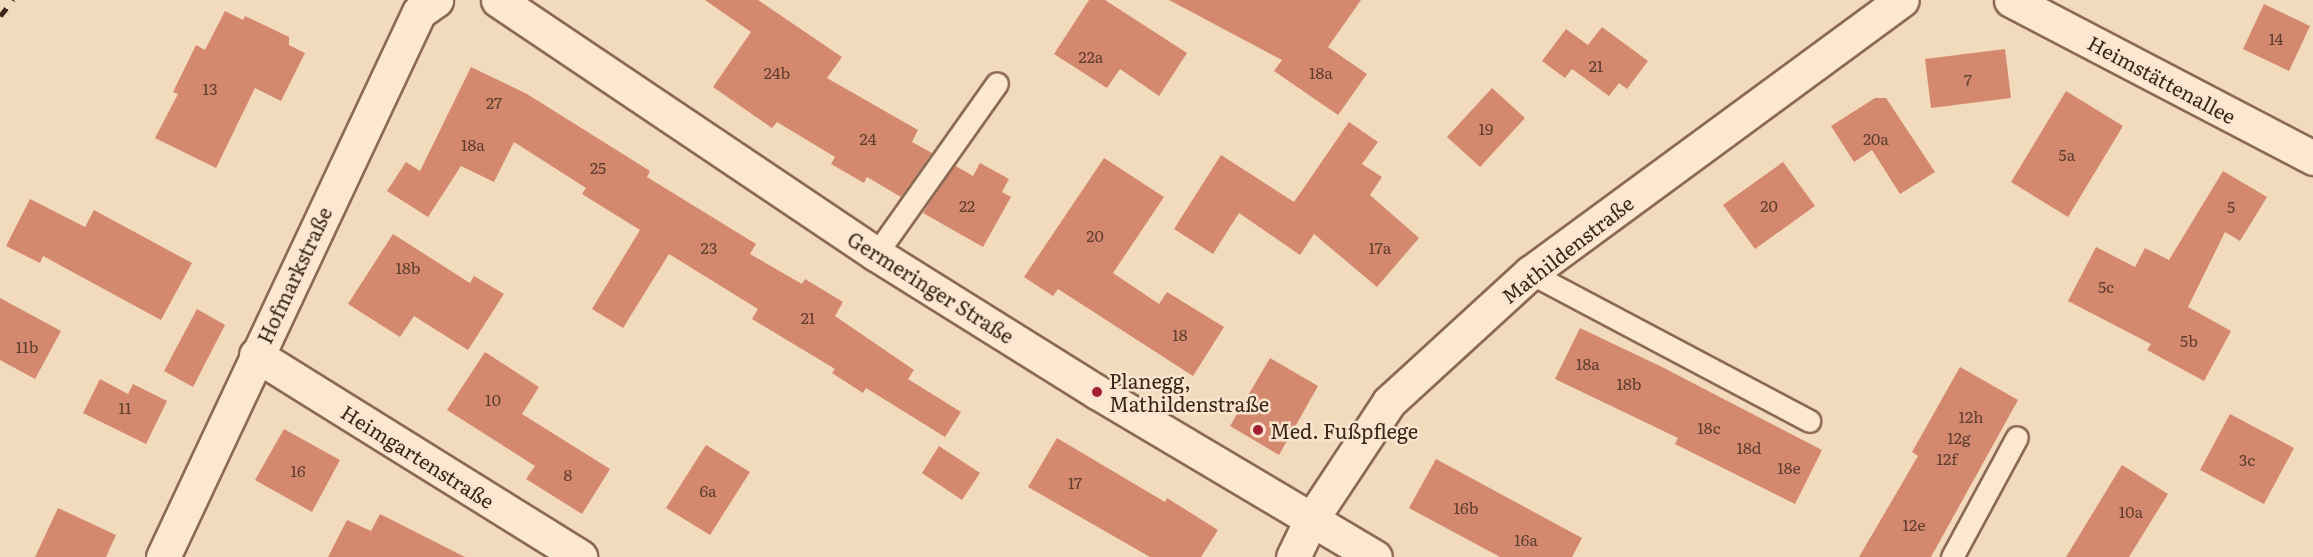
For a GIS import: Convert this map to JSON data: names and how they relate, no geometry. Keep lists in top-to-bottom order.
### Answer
{
  "streets": {
    "street": [
      "Heimstättenallee",
      "Mathildenstraße",
      "Hofmarkstraße",
      "Germeringer Straße",
      "Heimgartenstraße"
    ]
  },
  "crossings": [
    ["Mathildenstraße", "Germeringer Straße"],
    ["Hofmarkstraße", "Heimgartenstraße"]
  ],
  "places": ["Planegg, Mathildenstraße", "Med. Fußpflege"],
  "house_numbers": [
    "14",
    "22a",
    "21",
    "24b",
    "18a",
    "7",
    "13",
    "27",
    "19",
    "24",
    "20a",
    "18a",
    "5a",
    "25",
    "22",
    "20",
    "5",
    "20",
    "23",
    "17a",
    "18b",
    "5c",
    "21",
    "18",
    "5b",
    "11b",
    "18a",
    "18b",
    "10",
    "11",
    "12h",
    "18c",
    "12g",
    "18d",
    "12f",
    "3c",
    "18e",
    "16",
    "8",
    "17",
    "6a",
    "16b",
    "10a",
    "12e",
    "16a"
  ]
}
